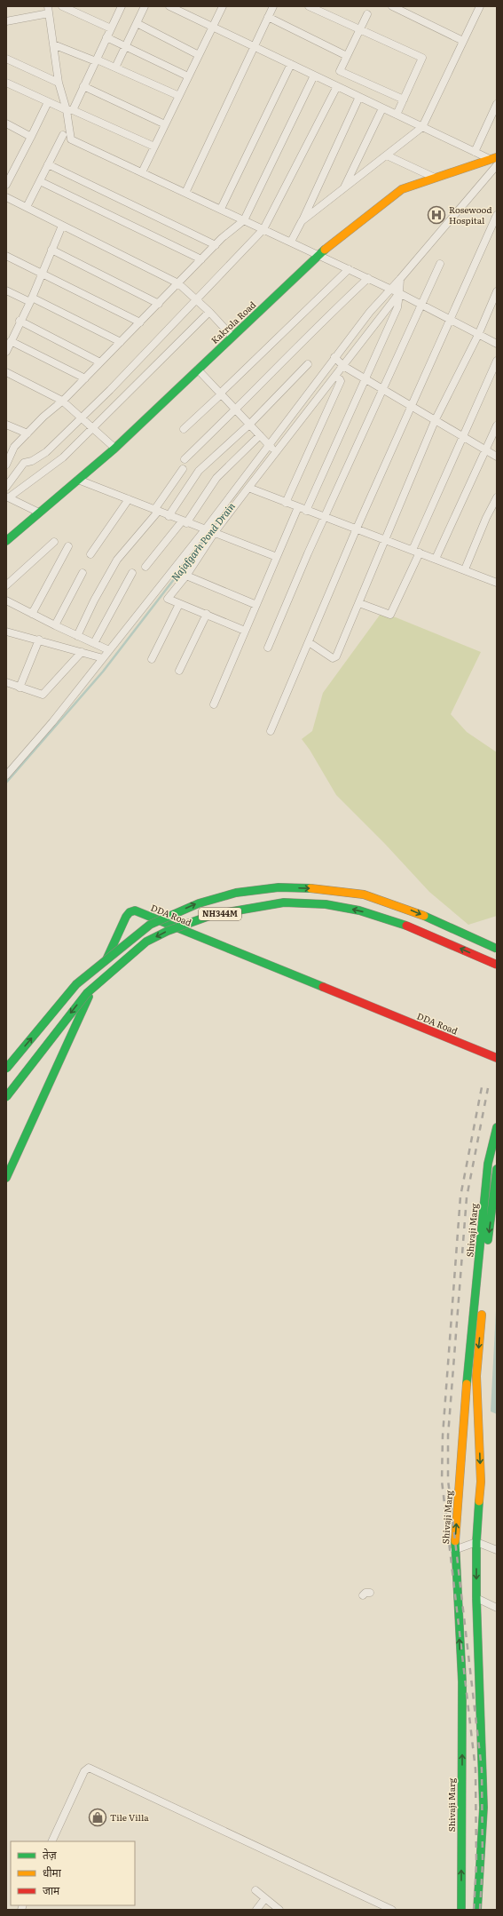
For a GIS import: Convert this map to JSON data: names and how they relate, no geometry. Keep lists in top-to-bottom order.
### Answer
{
  "streets": {
    "main road": [
      "Kakrola Road",
      "NH344M",
      "DDA Road",
      "Shivaji Marg"
    ]
  },
  "water": ["Najafgarh Pond Drain"],
  "places": {
    "hospital": ["Rosewood Hospital"],
    "shop": ["Tile Villa"]
  },
  "legend": ["तेज़", "धीमा", "जाम"]
}
